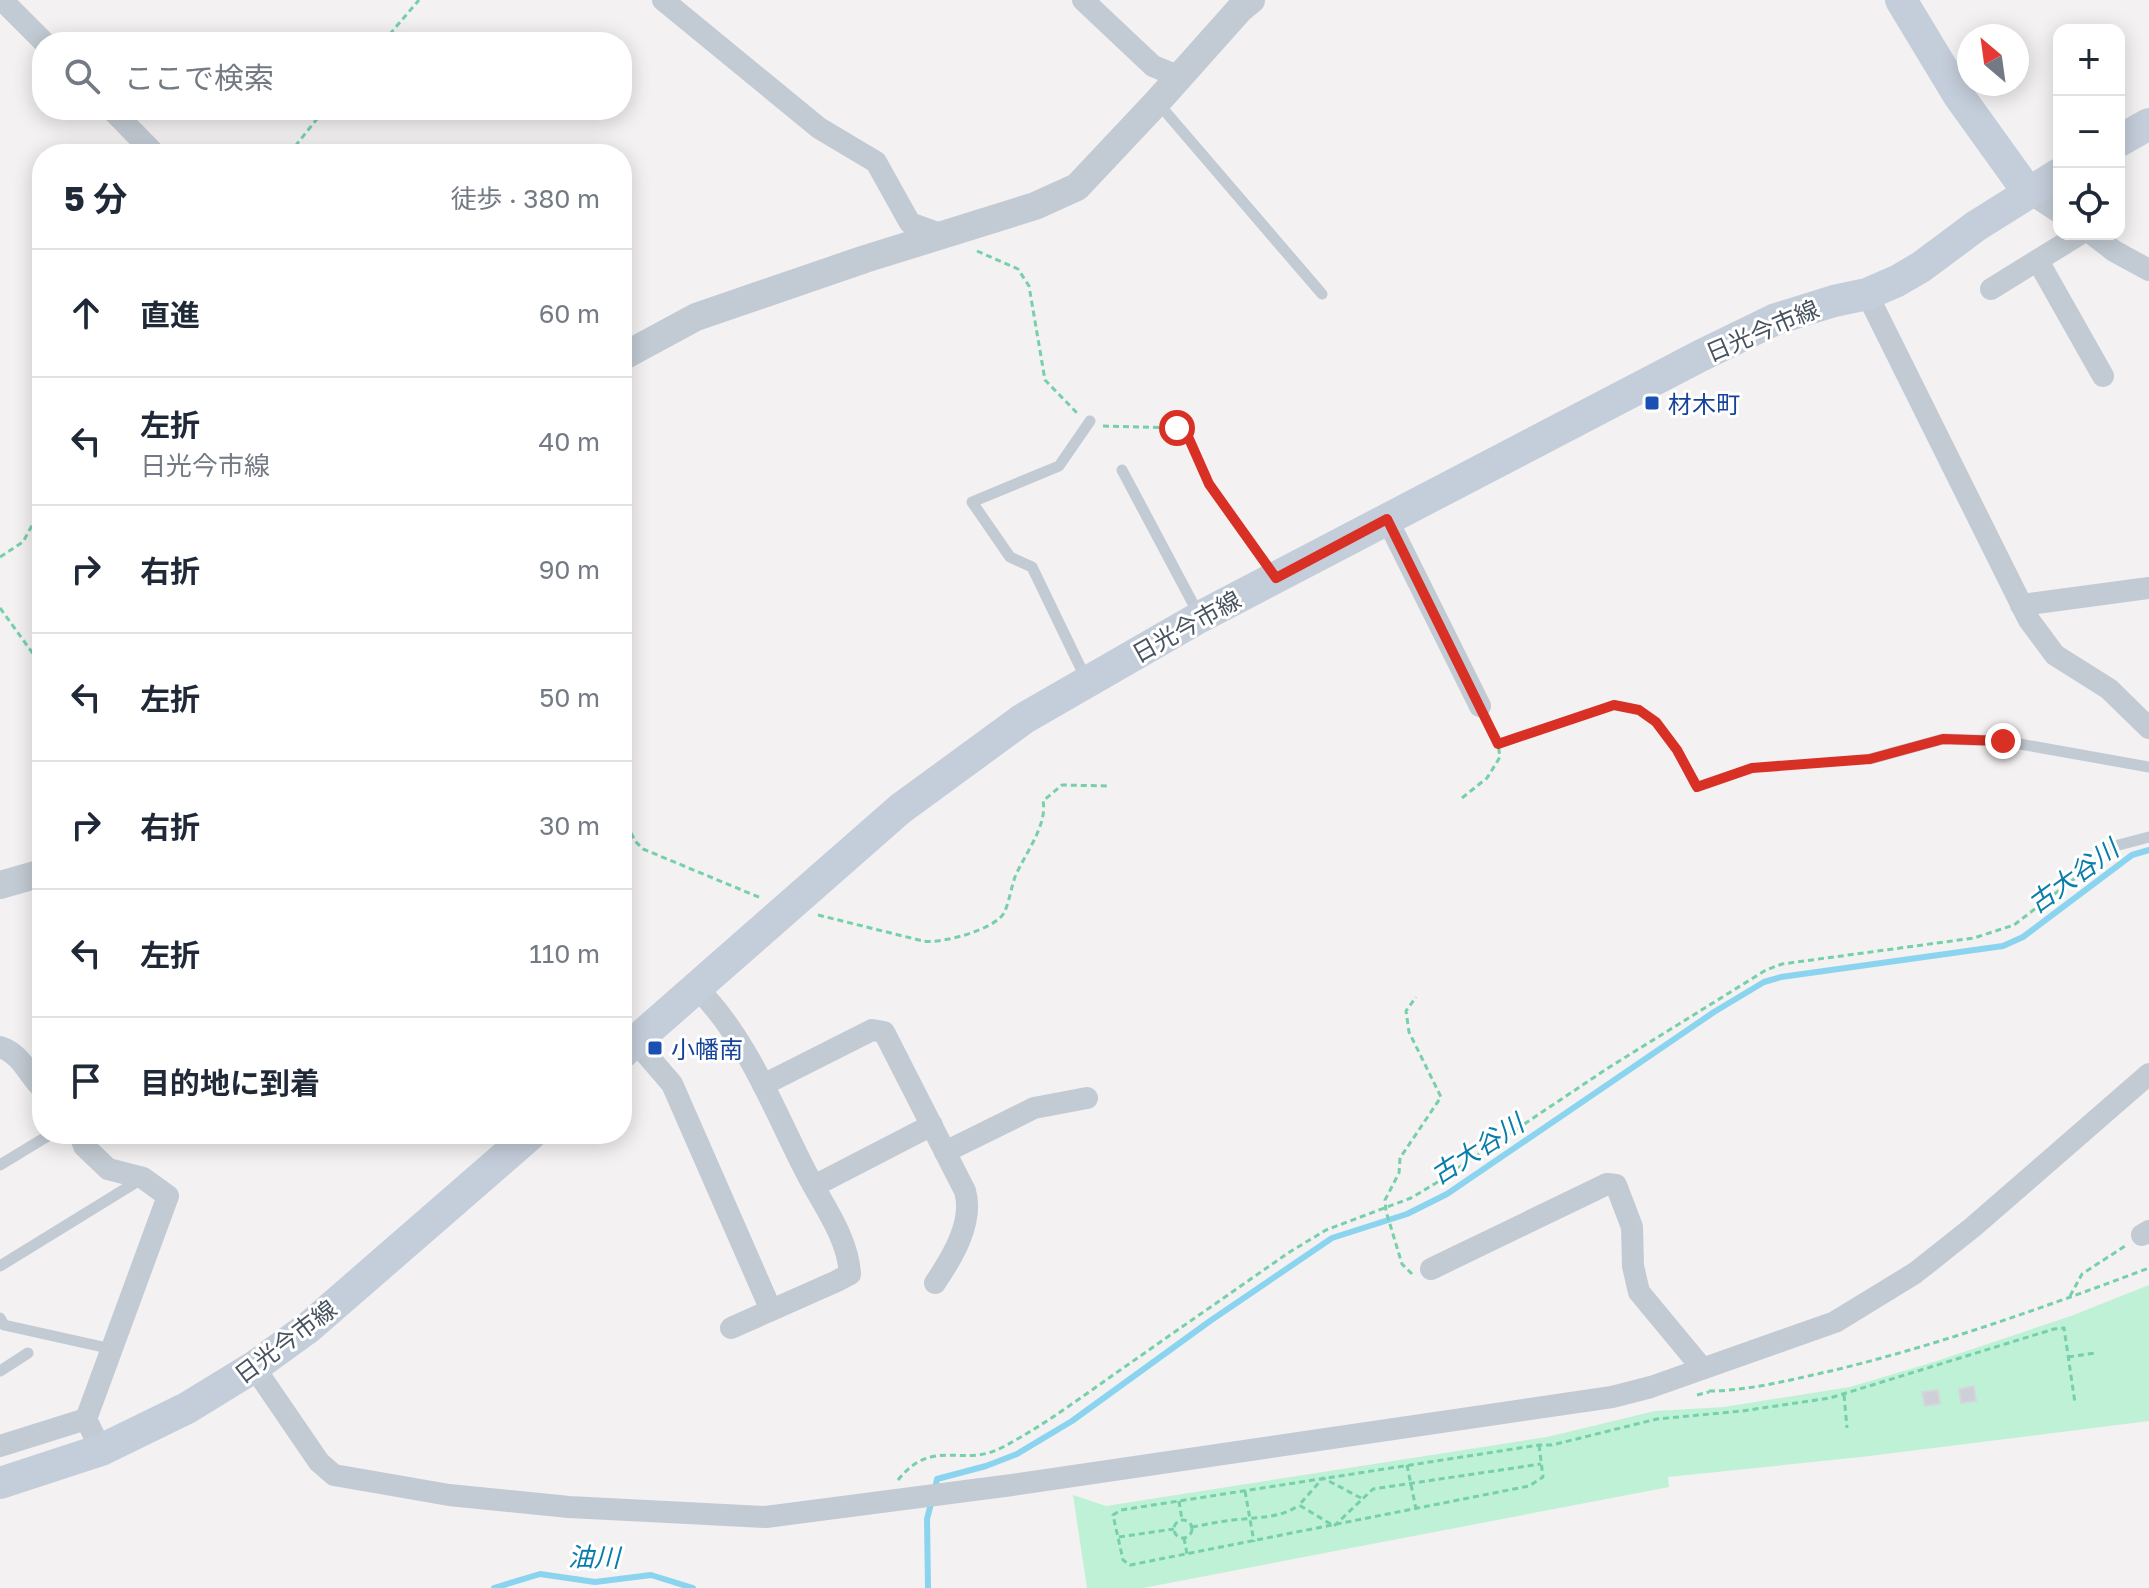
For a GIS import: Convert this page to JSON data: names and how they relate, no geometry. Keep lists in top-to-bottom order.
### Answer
{
  "streets": {
    "main road": ["日光今市線"]
  },
  "water": ["古大谷川", "油川"],
  "places": {
    "transit": ["材木町", "小幡南"]
  },
  "north": "top left",
  "page": {
    "map_buttons": ["+", "−"],
    "search": "ここで検索",
    "heading": ["5 分", "徒歩 · 380 m"],
    "list": [
      ["直進", "60 m"],
      ["左折", "日光今市線", "40 m"],
      ["右折", "90 m"],
      ["左折", "50 m"],
      ["右折", "30 m"],
      ["左折", "110 m"],
      "目的地に到着"
    ]
  }
}
